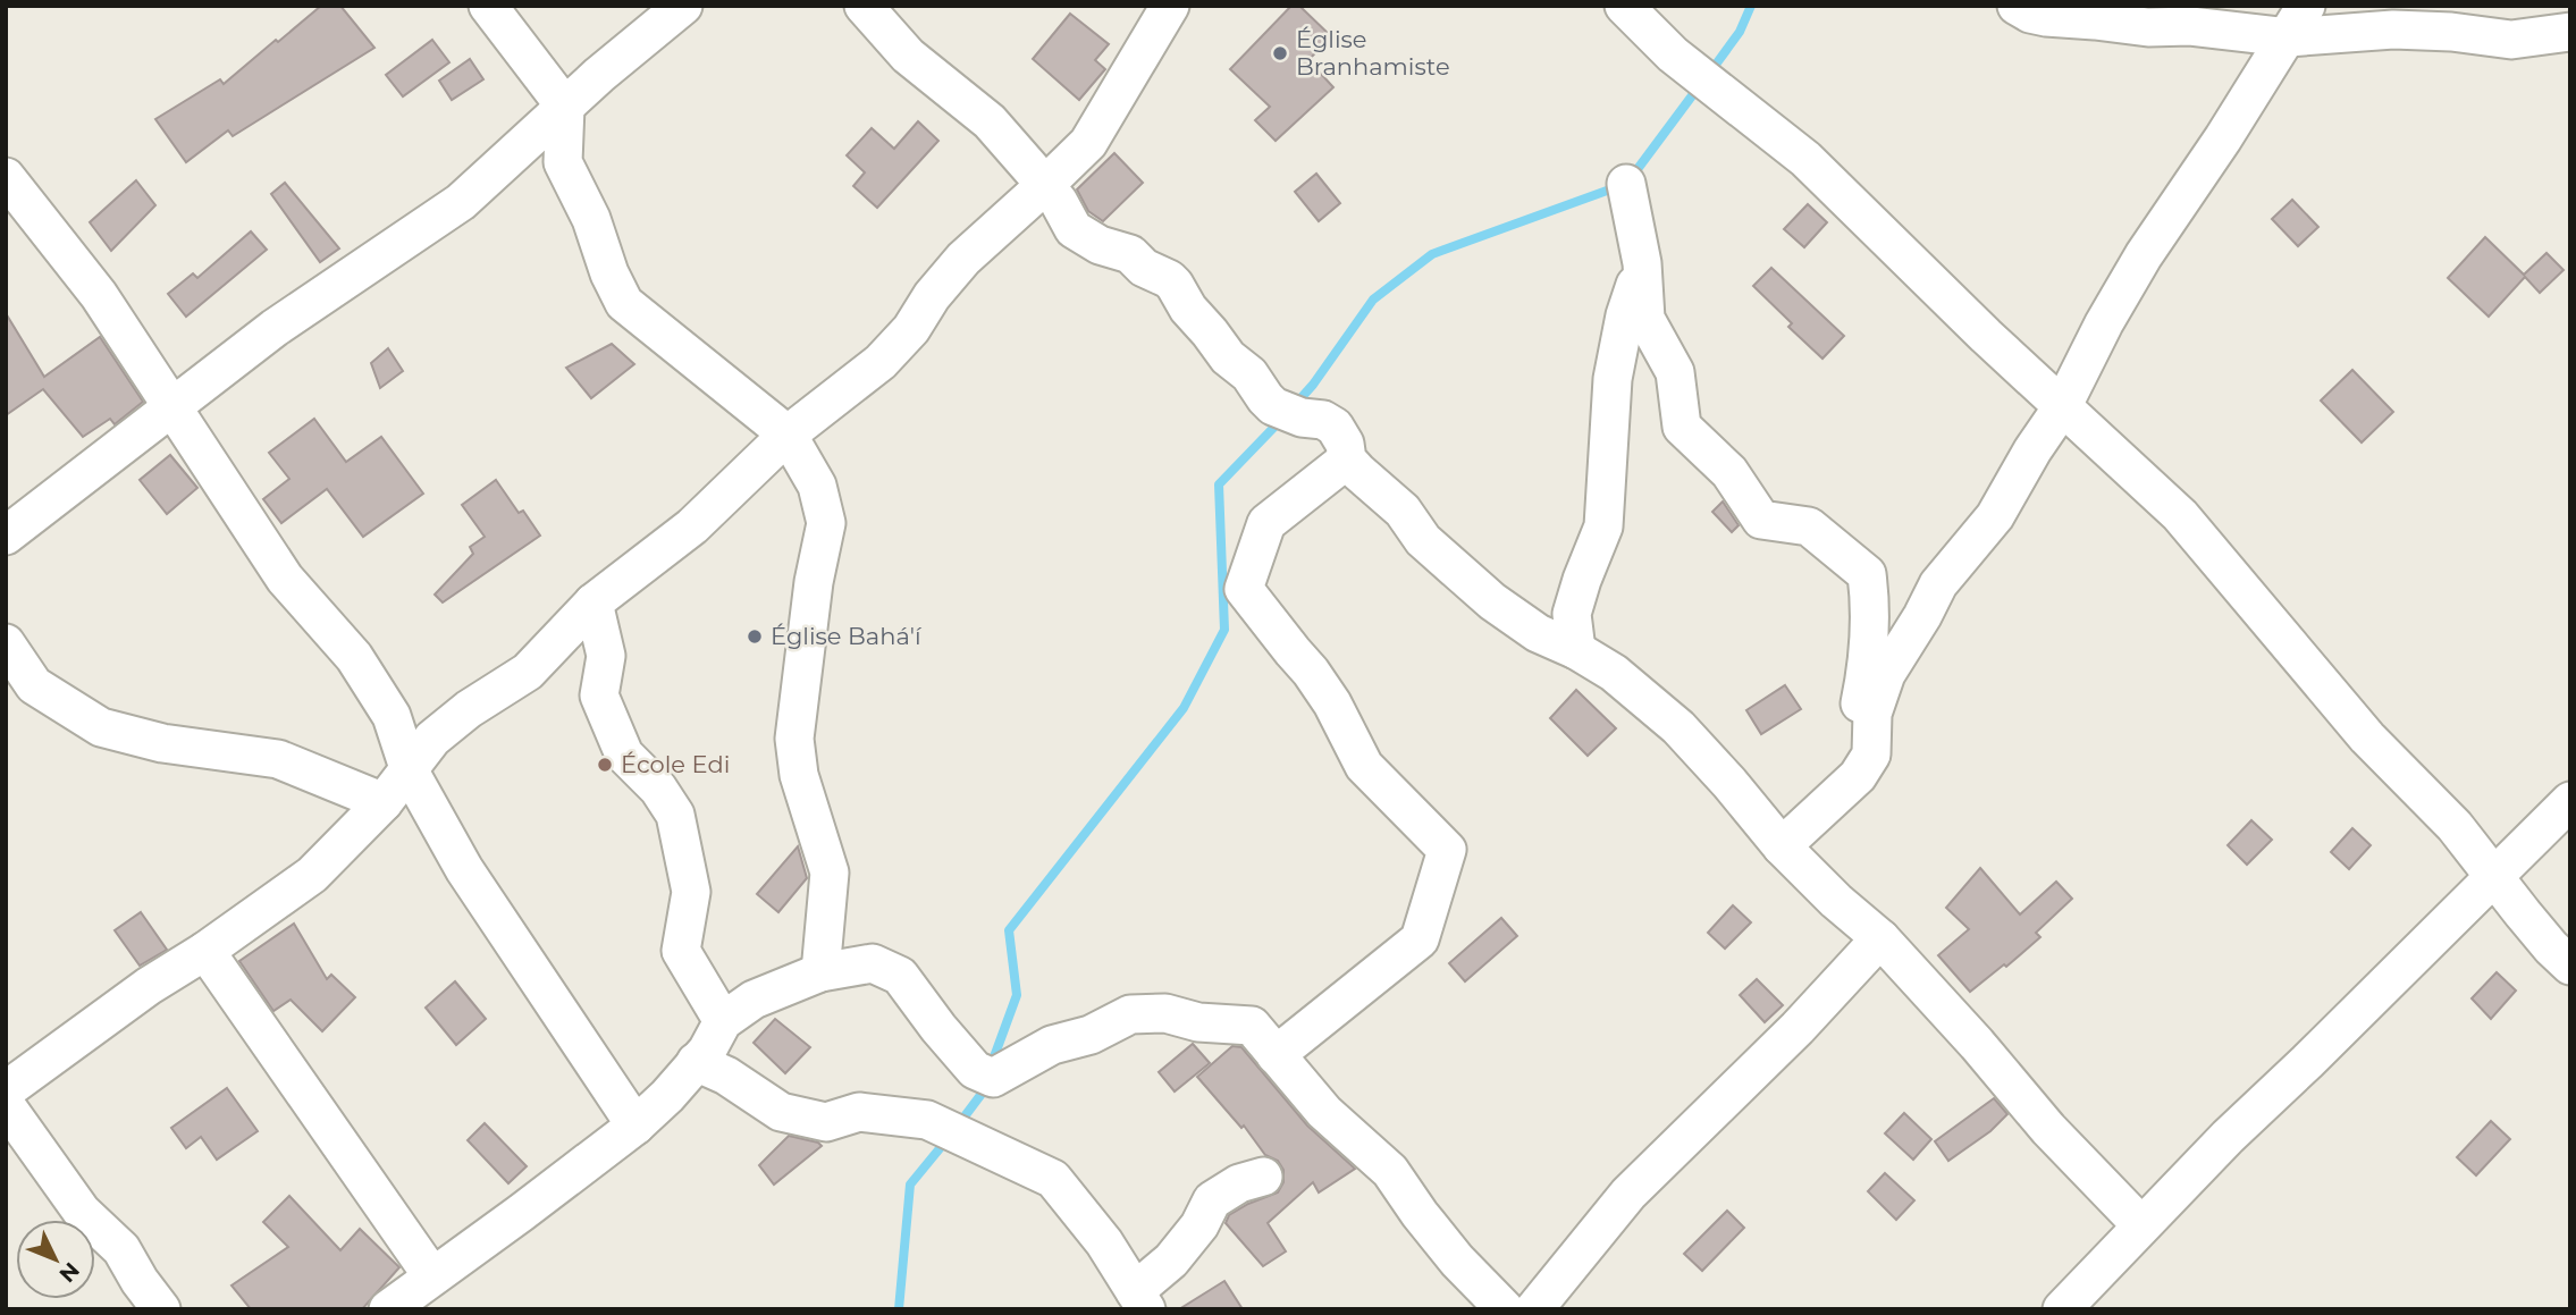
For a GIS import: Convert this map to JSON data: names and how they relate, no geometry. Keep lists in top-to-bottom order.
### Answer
{
  "places": ["Église Branhamiste", "Église Bahá'í", "École Edi"],
  "north": "bottom right"
}
